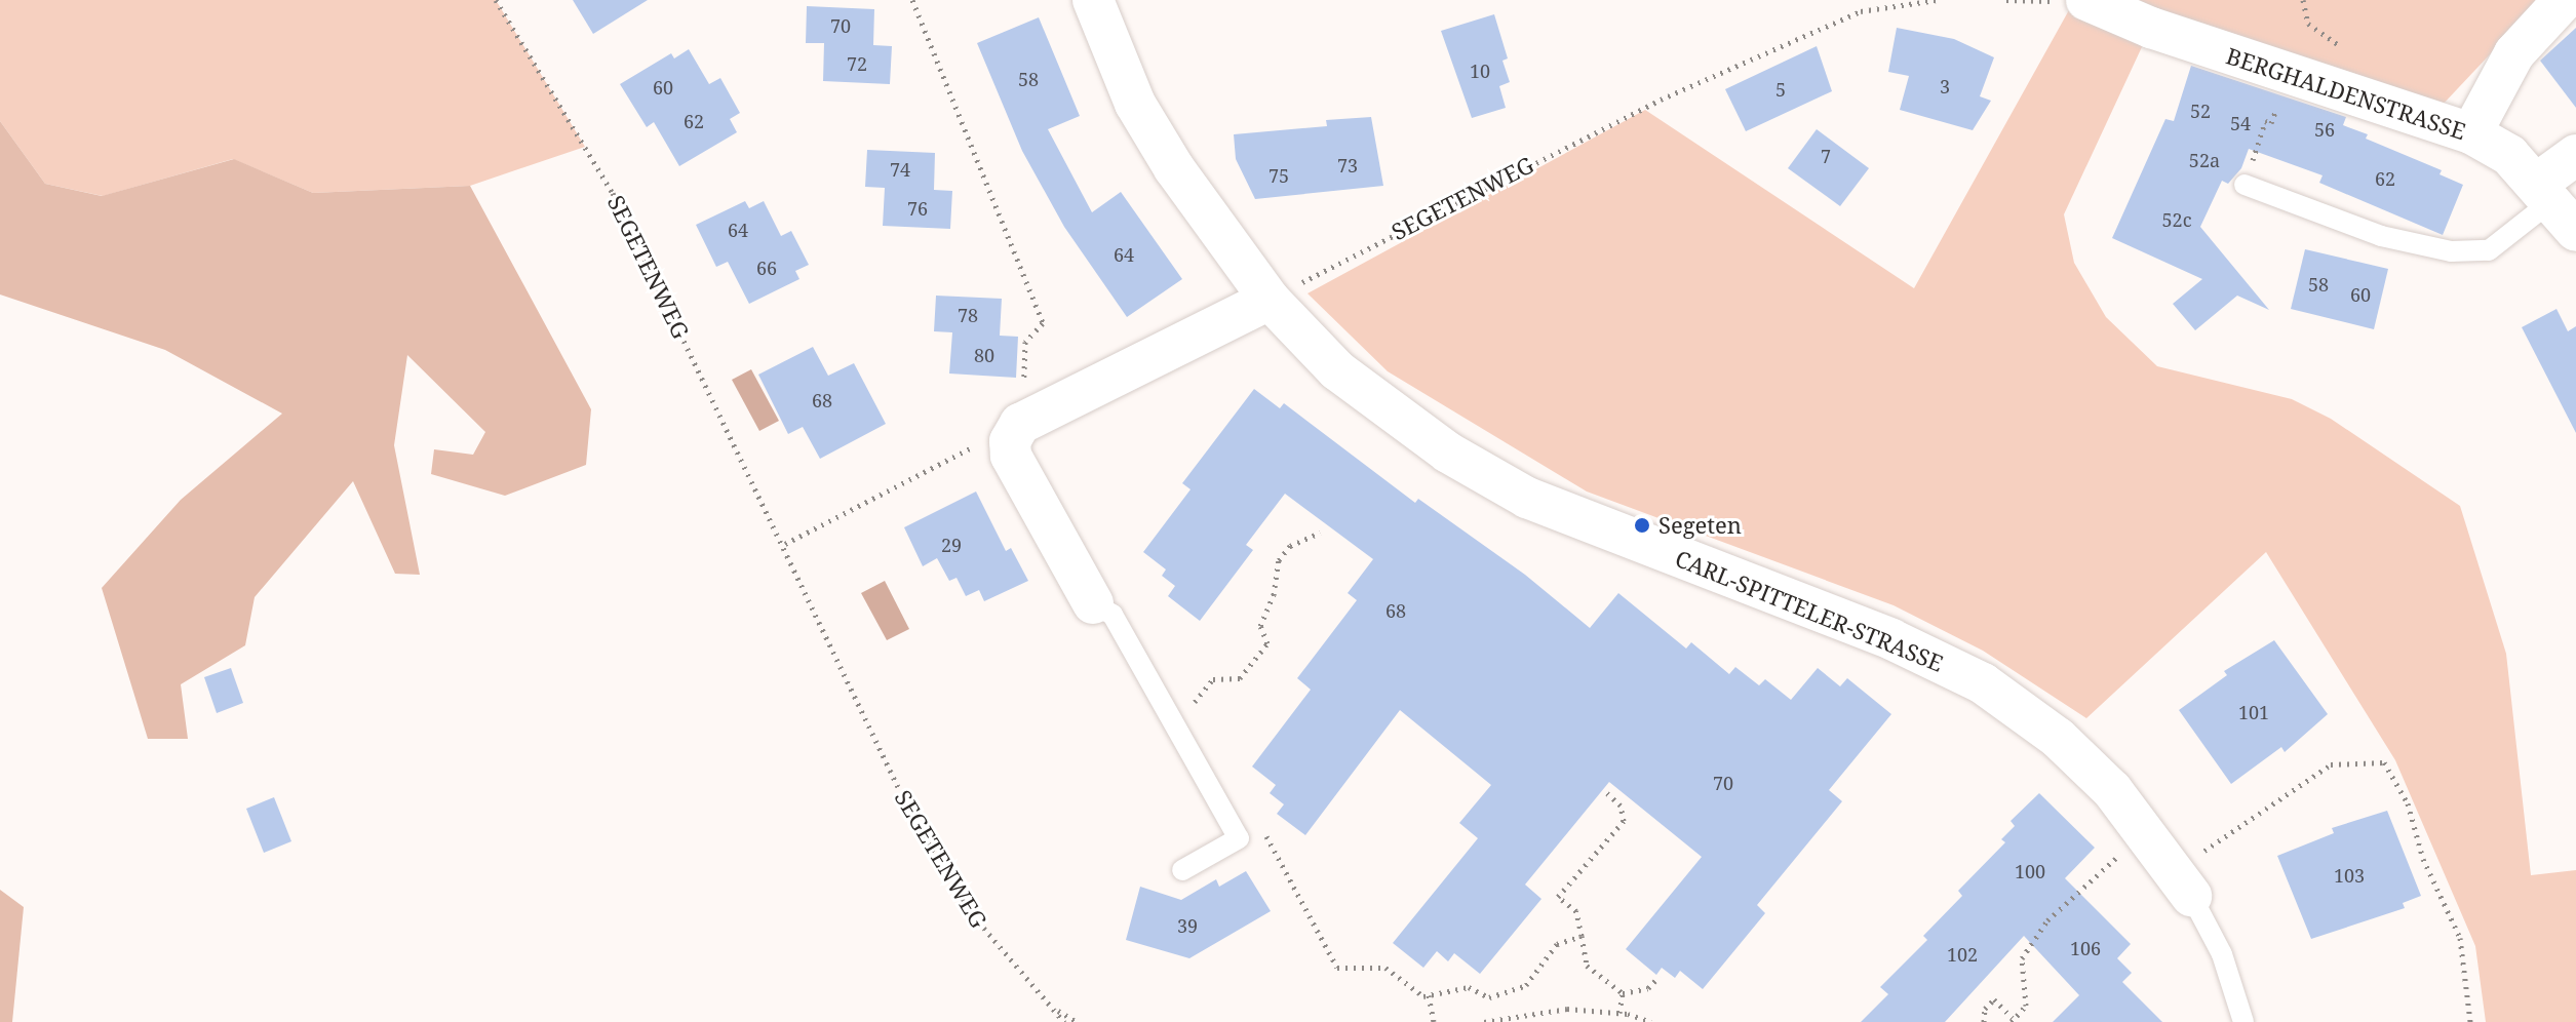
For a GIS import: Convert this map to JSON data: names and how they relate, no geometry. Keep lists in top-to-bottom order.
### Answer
{
  "streets": {
    "street": ["BERGHALDENSTRASSE", "CARL-SPITTELER-STRASSE"],
    "path": ["SEGETENWEG"]
  },
  "crossings": [
    ["SEGETENWEG", "CARL-SPITTELER-STRASSE"]
  ],
  "places": ["Segeten"],
  "house_numbers": [
    "70",
    "72",
    "10",
    "58",
    "3",
    "60",
    "5",
    "52",
    "62",
    "54",
    "56",
    "7",
    "52a",
    "73",
    "74",
    "75",
    "62",
    "76",
    "52c",
    "64",
    "64",
    "66",
    "58",
    "60",
    "78",
    "80",
    "68",
    "29",
    "68",
    "101",
    "70",
    "100",
    "103",
    "39",
    "106",
    "102"
  ]
}
